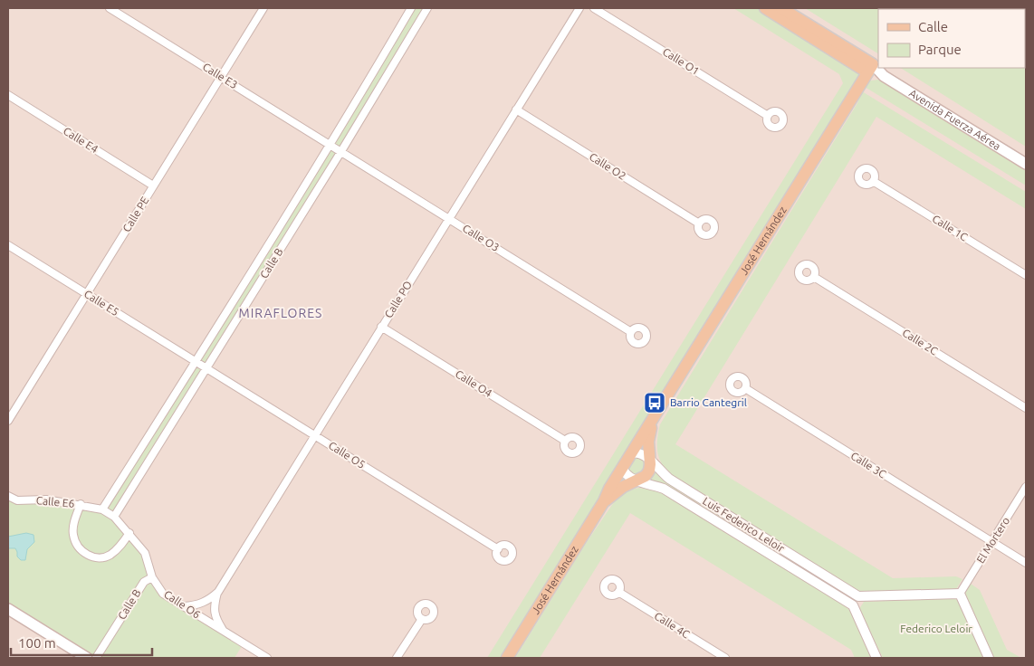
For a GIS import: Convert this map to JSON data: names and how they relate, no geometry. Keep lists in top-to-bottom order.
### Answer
{
  "streets": {
    "main road": ["Avenida Fuerza Aérea", "José Hernández"],
    "street": [
      "Calle O1",
      "Calle E3",
      "Calle E4",
      "Calle O2",
      "Calle PE",
      "Calle 1C",
      "Calle O3",
      "Calle B",
      "Calle PO",
      "Calle E5",
      "Calle 2C",
      "Calle O4",
      "Calle O5",
      "Calle 3C",
      "Calle E6",
      "Luis Federico Leloir",
      "El Mortero",
      "Calle O6",
      "Calle 4C"
    ]
  },
  "crossings": [
    ["Calle E3", "Calle PE"],
    ["Calle E3", "Calle O3"],
    ["Calle E3", "Calle B"],
    ["Avenida Fuerza Aérea", "José Hernández"],
    ["Calle E4", "Calle PE"],
    ["Calle O2", "Calle PO"],
    ["Calle PE", "Calle E5"],
    ["Calle O3", "Calle B"],
    ["Calle O3", "Calle PO"],
    ["José Hernández", "Luis Federico Leloir"],
    ["Calle B", "Calle E5"],
    ["Calle B", "Calle O5"],
    ["Calle B", "Calle E6"],
    ["Calle B", "Calle O6"],
    ["Calle PO", "Calle O4"],
    ["Calle PO", "Calle O5"],
    ["Calle PO", "Calle O6"],
    ["Calle E5", "Calle O5"],
    ["Calle 3C", "El Mortero"],
    ["Calle E6", "Calle O6"]
  ],
  "districts": ["MIRAFLORES"],
  "parks": ["Federico Leloir"],
  "places": {
    "bus stop": ["Barrio Cantegril"]
  },
  "legend": ["Calle", "Parque"],
  "scale_bar": "100 m"
}
